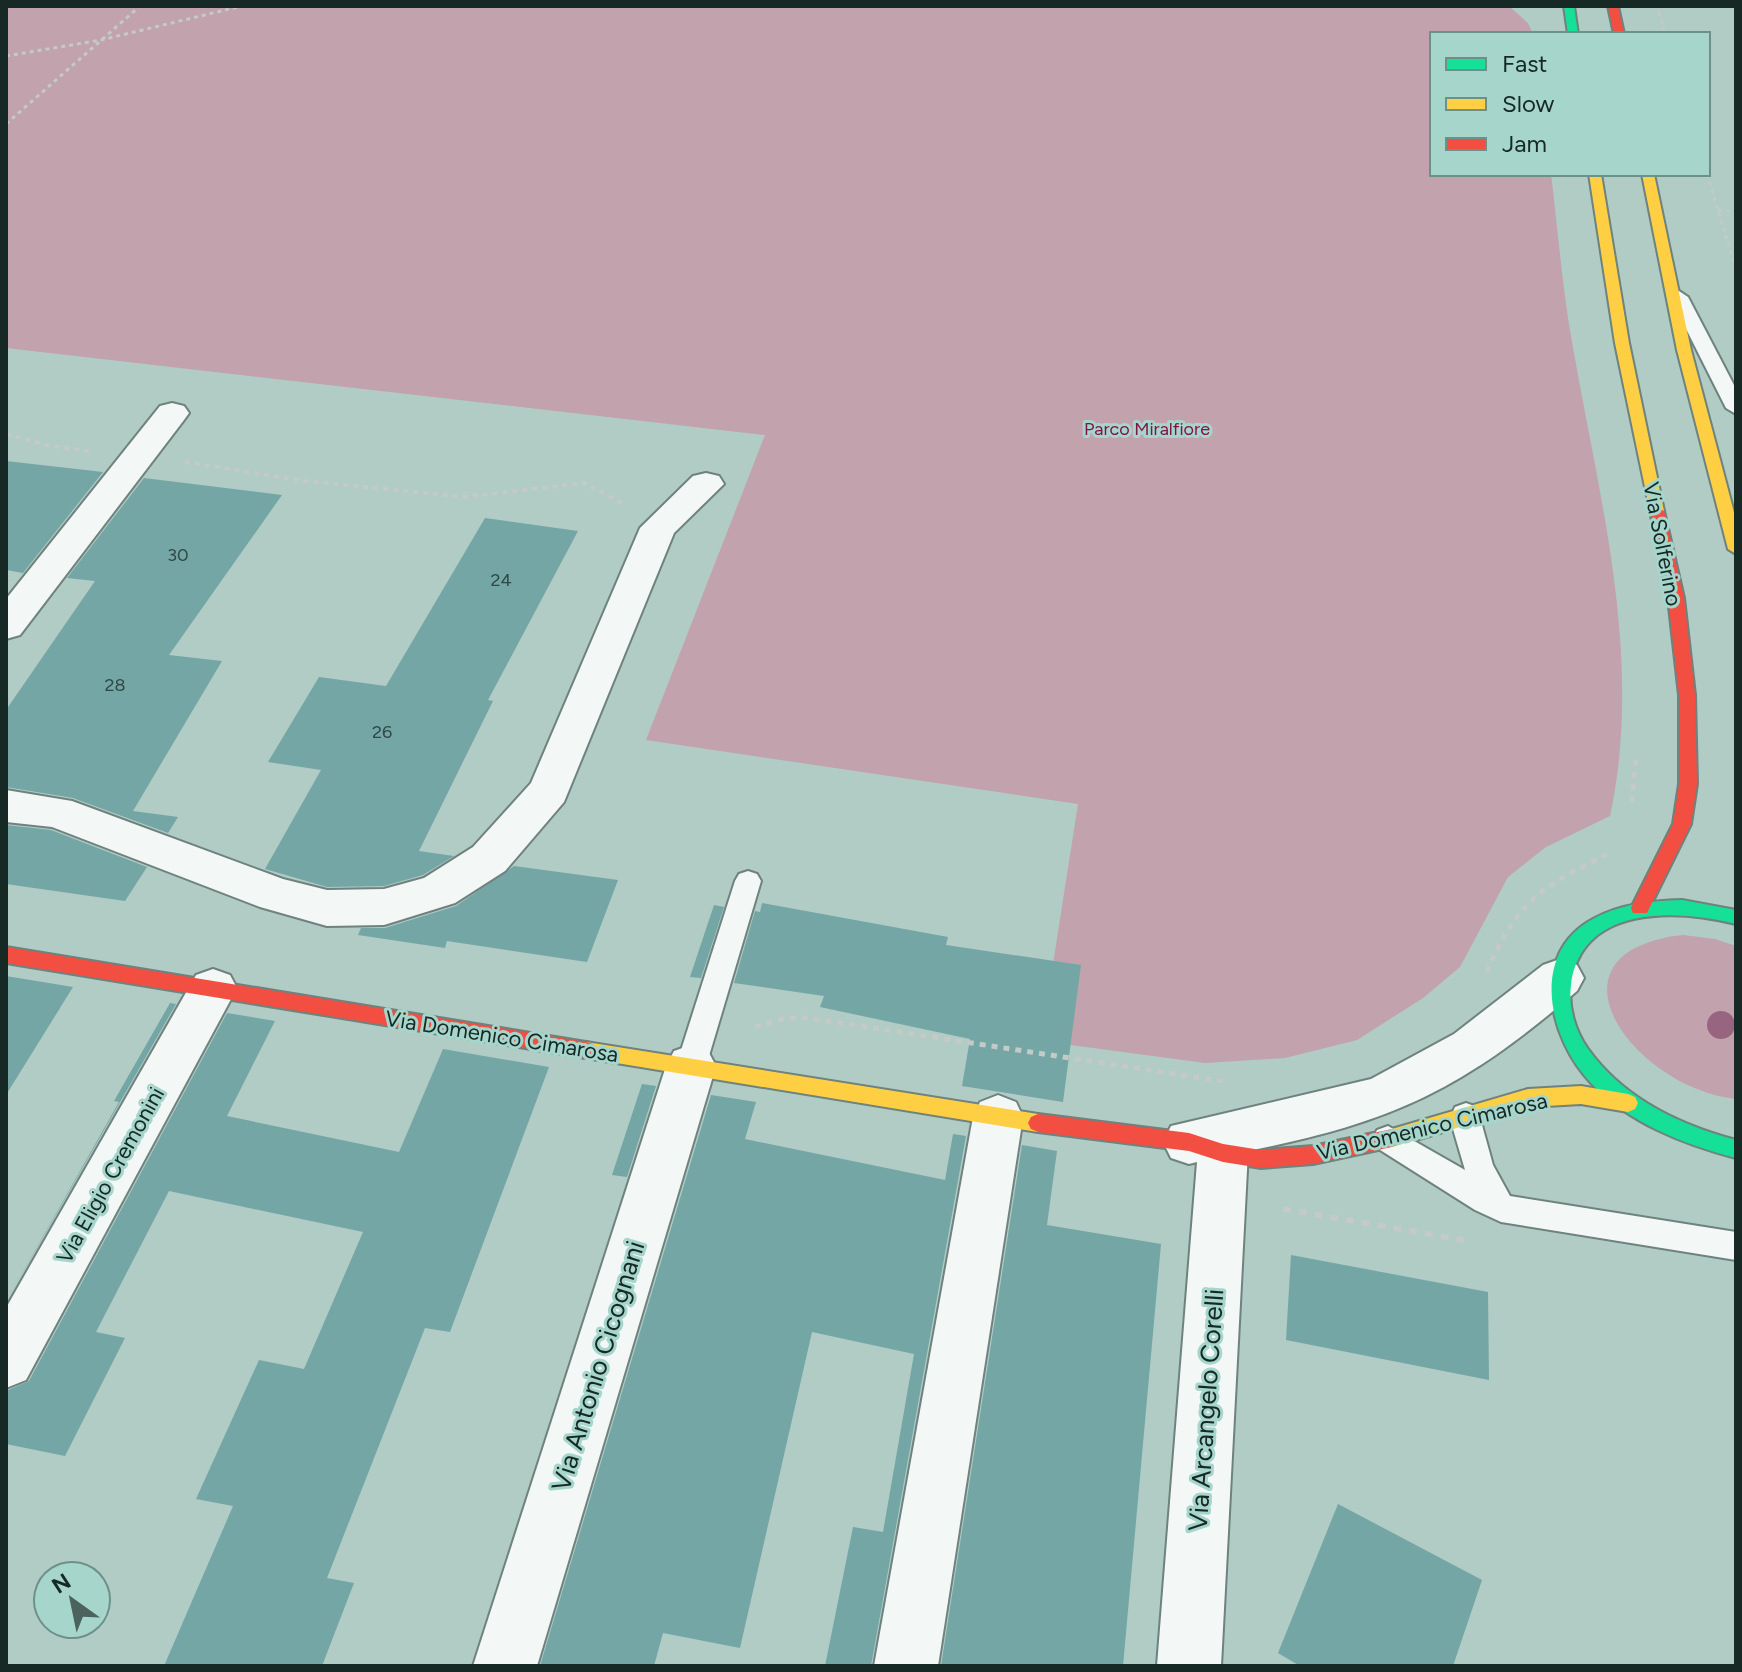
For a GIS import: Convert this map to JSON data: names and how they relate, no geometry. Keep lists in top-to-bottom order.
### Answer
{
  "streets": {
    "main road": ["Via Solferino", "Via Domenico Cimarosa"],
    "street": ["Via Eligio Cremonini", "Via Antonio Cicognani", "Via Arcangelo Corelli"]
  },
  "crossings": [
    ["Via Domenico Cimarosa", "Via Eligio Cremonini"],
    ["Via Domenico Cimarosa", "Via Antonio Cicognani"],
    ["Via Domenico Cimarosa", "Via Arcangelo Corelli"]
  ],
  "parks": ["Parco Miralfiore"],
  "house_numbers": [
    "30",
    "24",
    "28",
    "26"
  ],
  "legend": ["Fast", "Slow", "Jam"],
  "north": "top left"
}
